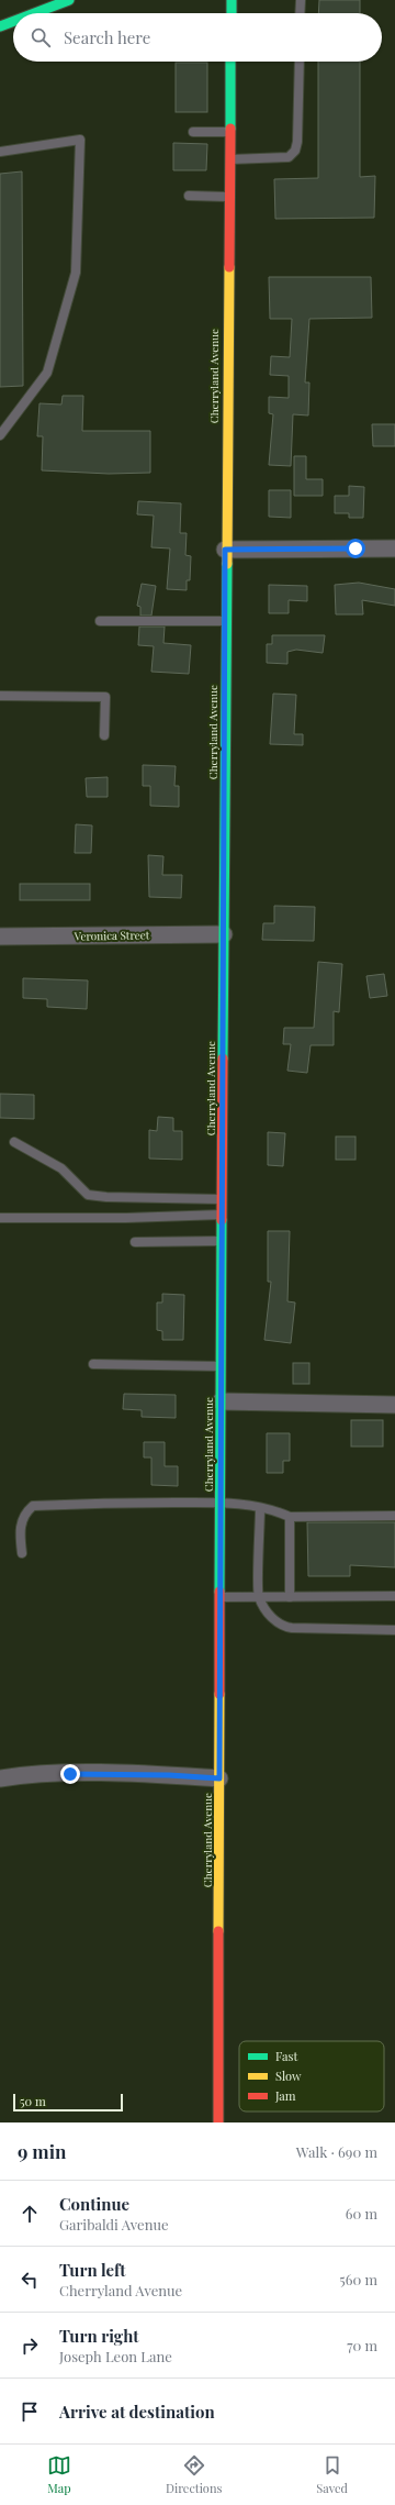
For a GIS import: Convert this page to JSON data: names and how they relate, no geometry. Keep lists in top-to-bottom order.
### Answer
{
  "streets": {
    "street": ["Cherryland Avenue", "Veronica Street"]
  },
  "crossings": [
    ["Cherryland Avenue", "Veronica Street"]
  ],
  "legend": ["Fast", "Slow", "Jam"],
  "scale_bar": "50 m",
  "page": {
    "search": "Search here",
    "scale": "50 m",
    "heading": ["9 min", "Walk · 690 m"],
    "list": [
      ["Continue", "Garibaldi Avenue", "60 m"],
      ["Turn left", "Cherryland Avenue", "560 m"],
      ["Turn right", "Joseph Leon Lane", "70 m"],
      "Arrive at destination"
    ],
    "nav": ["Map", "Directions", "Saved"]
  }
}
